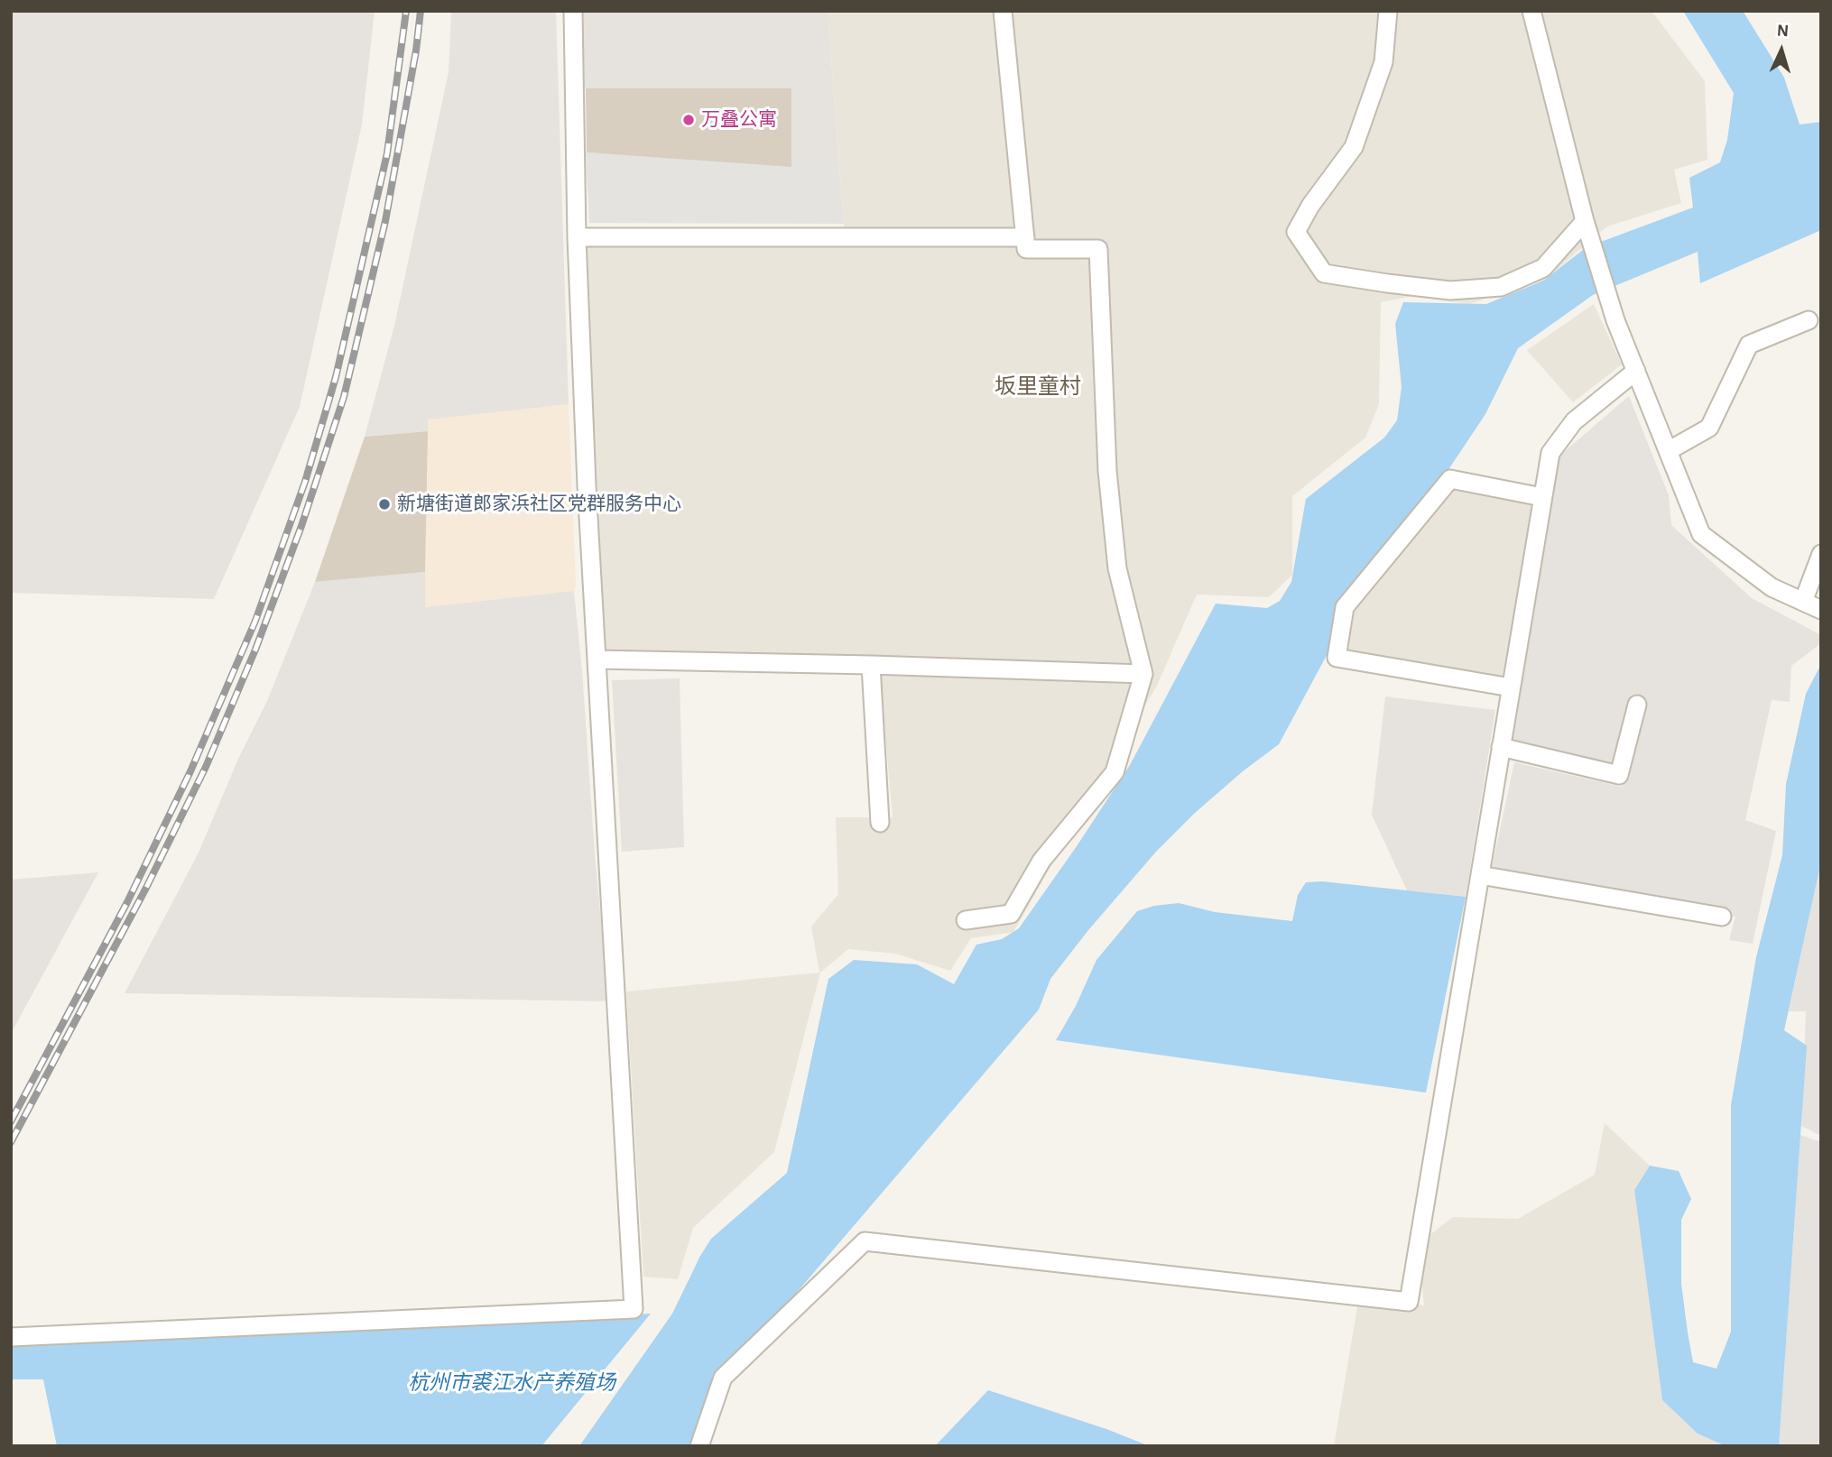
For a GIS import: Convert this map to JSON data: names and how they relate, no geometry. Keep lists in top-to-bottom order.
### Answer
{
  "districts": ["坂里童村"],
  "water": ["杭州市裘江水产养殖场"],
  "places": ["万叠公寓", "新塘街道郎家浜社区党群服务中心"],
  "north": "top"
}
